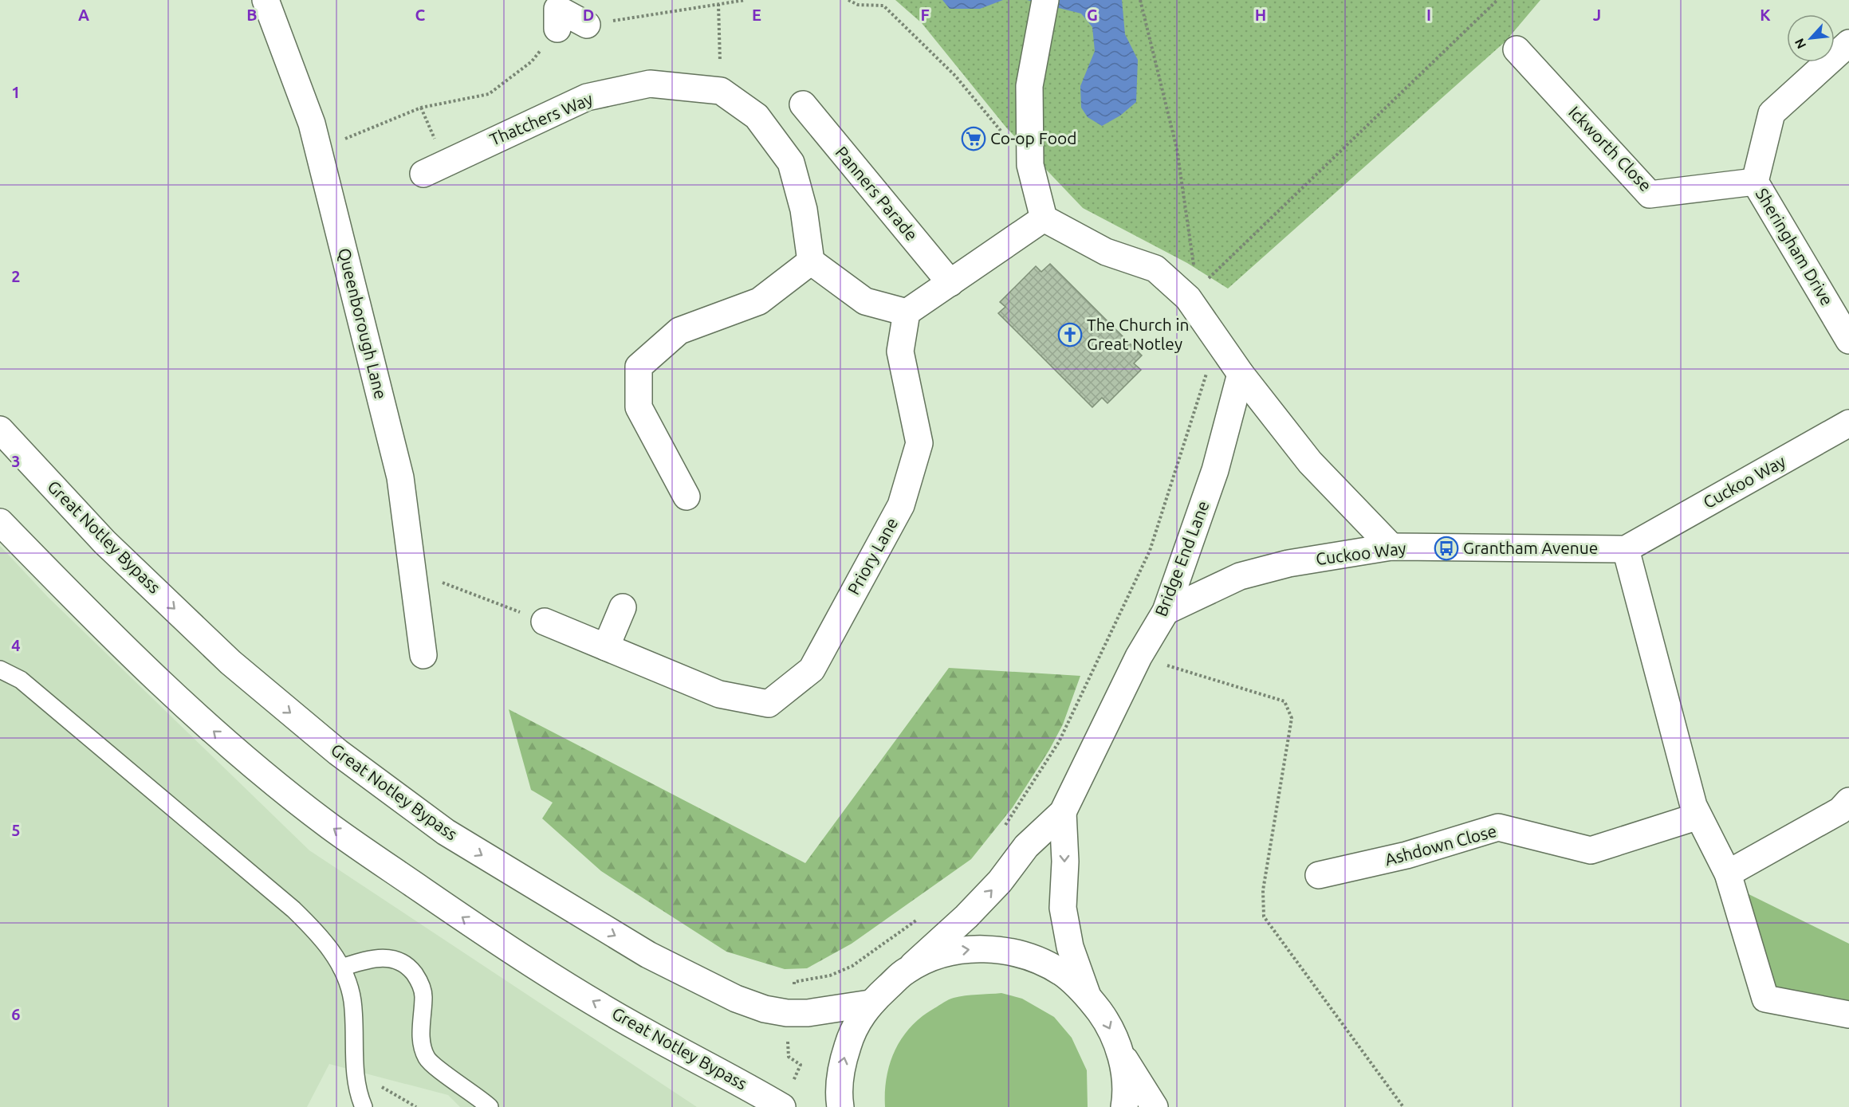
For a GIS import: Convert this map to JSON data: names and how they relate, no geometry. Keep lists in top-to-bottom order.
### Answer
{
  "streets": {
    "main road": [
      "Thatchers Way",
      "Ickworth Close",
      "Panners Parade",
      "Sheringham Drive",
      "Queenborough Lane",
      "Cuckoo Way",
      "Great Notley Bypass",
      "Priory Lane",
      "Bridge End Lane",
      "Ashdown Close"
    ]
  },
  "crossings": [
    ["Ickworth Close", "Sheringham Drive"],
    ["Cuckoo Way", "Bridge End Lane"]
  ],
  "places": {
    "supermarket": ["Co-op Food"],
    "church": ["The Church in Great Notley"],
    "bus stop": ["Grantham Avenue"]
  },
  "north": "bottom left",
  "grid": {
    "columns": [
      "A",
      "B",
      "C",
      "D",
      "E",
      "F",
      "G",
      "H",
      "I",
      "J",
      "K"
    ],
    "rows": [
      "1",
      "2",
      "3",
      "4",
      "5",
      "6"
    ]
  }
}
